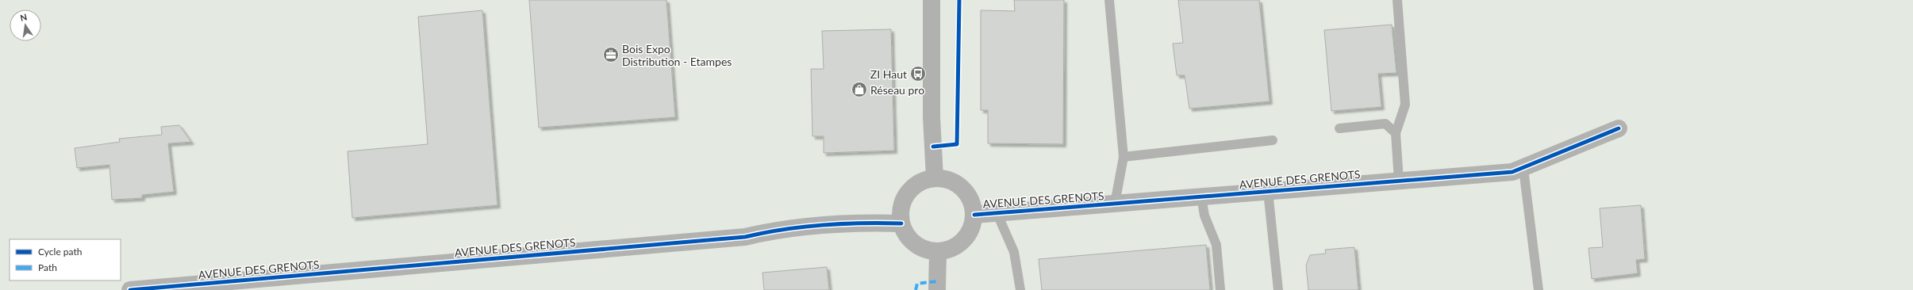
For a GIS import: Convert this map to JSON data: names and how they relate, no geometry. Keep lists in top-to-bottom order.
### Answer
{
  "streets": {
    "street": ["AVENUE DES GRENOTS"]
  },
  "places": {
    "office": ["Bois Expo Distribution - Etampes"],
    "bus stop": ["ZI Haut"],
    "shop": ["Réseau pro"]
  },
  "legend": ["Cycle path", "Path"],
  "north": "top"
}
